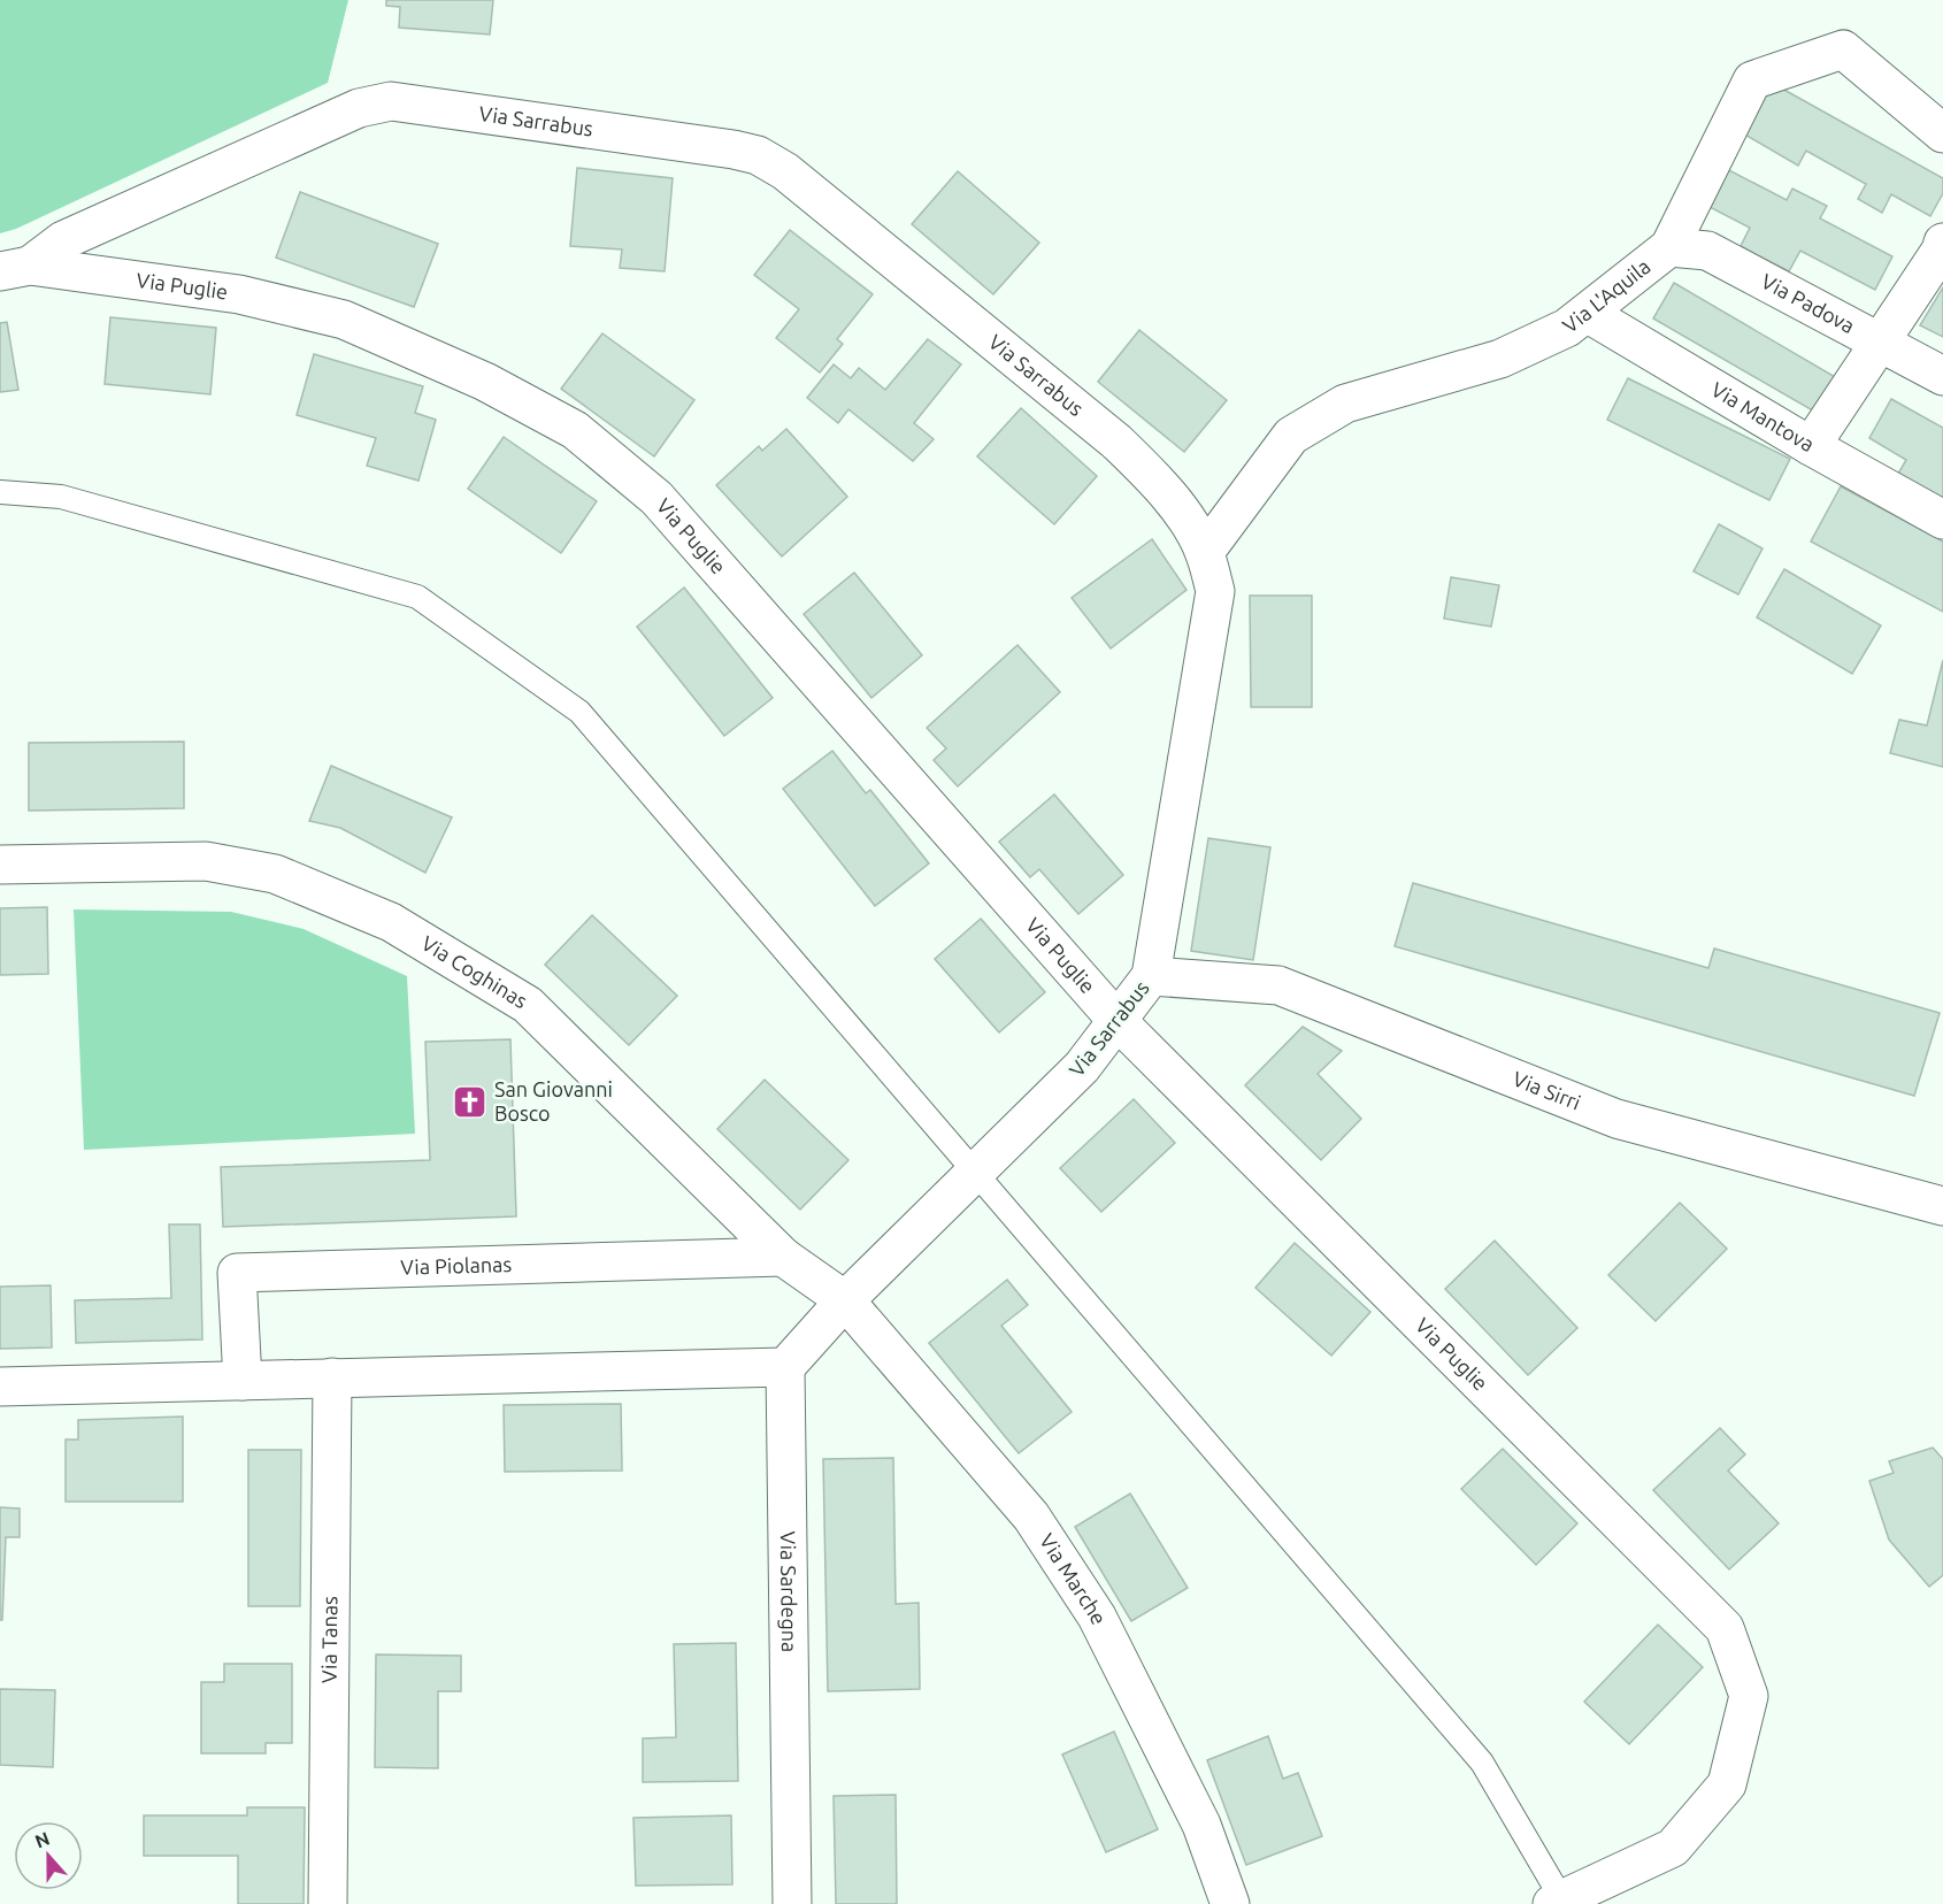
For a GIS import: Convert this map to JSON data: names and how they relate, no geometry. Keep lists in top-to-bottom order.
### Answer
{
  "streets": {
    "street": [
      "Via Sarrabus",
      "Via Puglie",
      "Via L'Aquila",
      "Via Padova",
      "Via Mantova",
      "Via Coghinas",
      "Via Sirri",
      "Via Piolanas",
      "Via Marche",
      "Via Sardegna",
      "Via Tanas"
    ]
  },
  "crossings": [
    ["Via Sarrabus", "Via Puglie"],
    ["Via Sarrabus", "Via L'Aquila"],
    ["Via Sarrabus", "Via Coghinas"],
    ["Via Sarrabus", "Via Sirri"],
    ["Via Sarrabus", "Via Marche"],
    ["Via L'Aquila", "Via Padova"],
    ["Via L'Aquila", "Via Mantova"],
    ["Via Coghinas", "Via Piolanas"],
    ["Via Coghinas", "Via Marche"]
  ],
  "places": {
    "church": ["San Giovanni Bosco"]
  },
  "north": "top"
}
